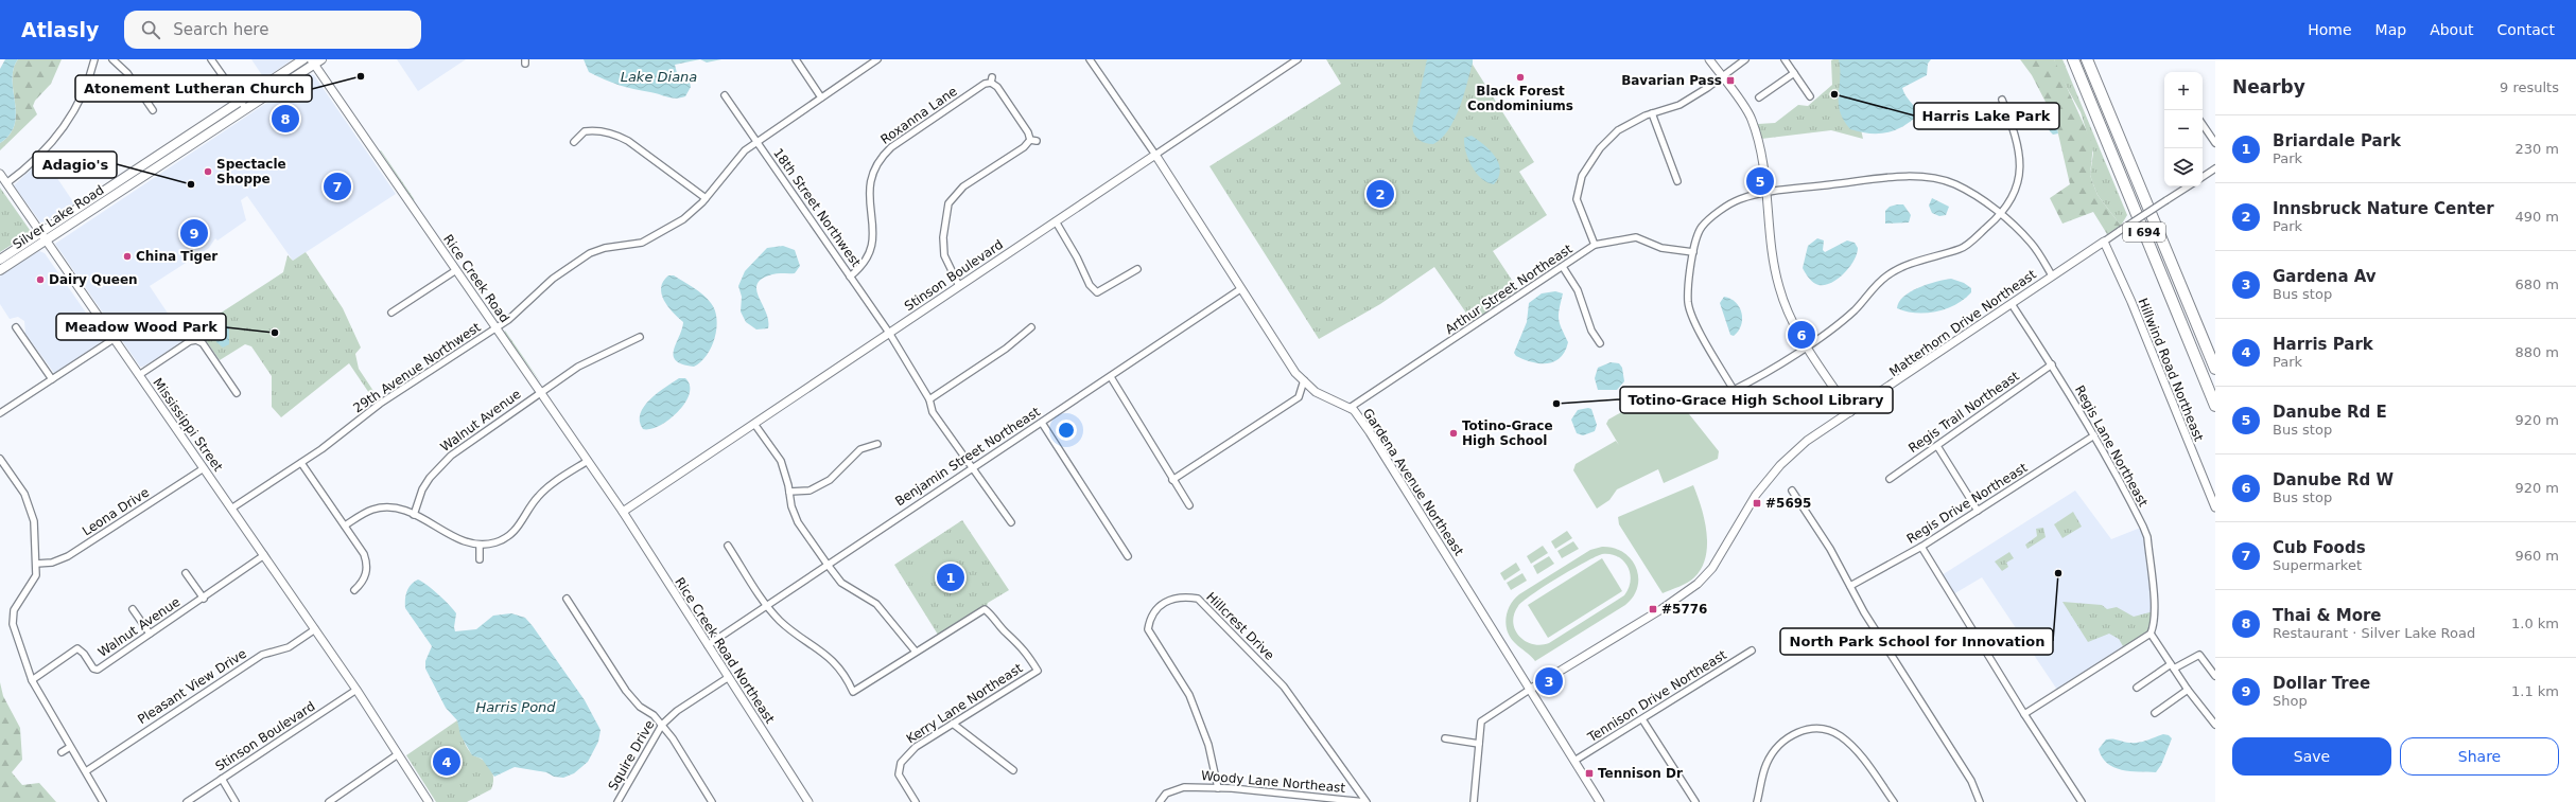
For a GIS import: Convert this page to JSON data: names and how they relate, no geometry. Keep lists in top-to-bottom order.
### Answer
{
  "streets": {
    "highway": ["I 694"],
    "main road": ["Silver Lake Road"],
    "street": [
      "Roxanna Lane",
      "18th Street Northwest",
      "Stinson Boulevard",
      "Rice Creek Road",
      "Arthur Street Northeast",
      "Matterhorn Drive Northeast",
      "29th Avenue Northwest",
      "Hillwind Road Northeast",
      "Regis Trail Northeast",
      "Walnut Avenue",
      "Mississippi Street",
      "Regis Lane Northeast",
      "Benjamin Street Northeast",
      "Gardena Avenue Northeast",
      "Regis Drive Northeast",
      "Leona Drive",
      "Hillcrest Drive",
      "Rice Creek Road Northeast",
      "Pleasant View Drive",
      "Tennison Drive Northeast",
      "Kerry Lane Northeast",
      "Squire Drive",
      "Woody Lane Northeast"
    ]
  },
  "crossings": [
    ["Roxanna Lane", "18th Street Northwest"],
    ["18th Street Northwest", "Stinson Boulevard"],
    ["18th Street Northwest", "29th Avenue Northwest"],
    ["18th Street Northwest", "Benjamin Street Northeast"],
    ["Silver Lake Road", "Rice Creek Road"],
    ["Silver Lake Road", "Mississippi Street"],
    ["Stinson Boulevard", "Rice Creek Road"],
    ["Stinson Boulevard", "Mississippi Street"],
    ["Stinson Boulevard", "Gardena Avenue Northeast"],
    ["Stinson Boulevard", "Rice Creek Road Northeast"],
    ["Rice Creek Road", "29th Avenue Northwest"],
    ["Rice Creek Road", "Walnut Avenue"],
    ["Rice Creek Road", "Rice Creek Road Northeast"],
    ["Arthur Street Northeast", "Gardena Avenue Northeast"],
    ["Matterhorn Drive Northeast", "Hillwind Road Northeast"],
    ["Matterhorn Drive Northeast", "Regis Lane Northeast"],
    ["Matterhorn Drive Northeast", "Gardena Avenue Northeast"],
    ["29th Avenue Northwest", "Mississippi Street"],
    ["Regis Trail Northeast", "Regis Lane Northeast"],
    ["Walnut Avenue", "Mississippi Street"],
    ["Mississippi Street", "Leona Drive"],
    ["Mississippi Street", "Pleasant View Drive"],
    ["Regis Lane Northeast", "Regis Drive Northeast"],
    ["Benjamin Street Northeast", "Gardena Avenue Northeast"],
    ["Benjamin Street Northeast", "Rice Creek Road Northeast"],
    ["Gardena Avenue Northeast", "Tennison Drive Northeast"],
    ["Hillcrest Drive", "Woody Lane Northeast"],
    ["Rice Creek Road Northeast", "Squire Drive"]
  ],
  "water": ["Lake Diana", "Harris Pond"],
  "places": {
    "other": [
      "Atonement Lutheran Church",
      "Black Forest Condominiums",
      "Harris Lake Park",
      "Spectacle Shoppe",
      "Adagio's",
      "China Tiger",
      "Dairy Queen",
      "Meadow Wood Park",
      "Totino-Grace High School Library",
      "Totino-Grace High School",
      "North Park School for Innovation"
    ],
    "transit": [
      "Bavarian Pass",
      "#5695",
      "#5776",
      "Tennison Dr"
    ]
  },
  "page": {
    "header": "Atlasly",
    "search": "Search here",
    "nav": [
      "Home",
      "Map",
      "About",
      "Contact"
    ],
    "heading": ["Nearby", "9 results"],
    "map_buttons": ["+", "−"],
    "pins": [
      "8",
      "5",
      "7",
      "2",
      "9",
      "6",
      "1",
      "3",
      "4"
    ],
    "list": [
      {
        "mark": "1",
        "name": "Briardale Park",
        "note": "Park",
        "value": "230 m"
      },
      {
        "mark": "2",
        "name": "Innsbruck Nature Center",
        "note": "Park",
        "value": "490 m"
      },
      {
        "mark": "3",
        "name": "Gardena Av",
        "note": "Bus stop",
        "value": "680 m"
      },
      {
        "mark": "4",
        "name": "Harris Park",
        "note": "Park",
        "value": "880 m"
      },
      {
        "mark": "5",
        "name": "Danube Rd E",
        "note": "Bus stop",
        "value": "920 m"
      },
      {
        "mark": "6",
        "name": "Danube Rd W",
        "note": "Bus stop",
        "value": "920 m"
      },
      {
        "mark": "7",
        "name": "Cub Foods",
        "note": "Supermarket",
        "value": "960 m"
      },
      {
        "mark": "8",
        "name": "Thai & More",
        "note": "Restaurant · Silver Lake Road",
        "value": "1.0 km"
      },
      {
        "mark": "9",
        "name": "Dollar Tree",
        "note": "Shop",
        "value": "1.1 km"
      }
    ],
    "buttons": ["Save", "Share"]
  }
}
